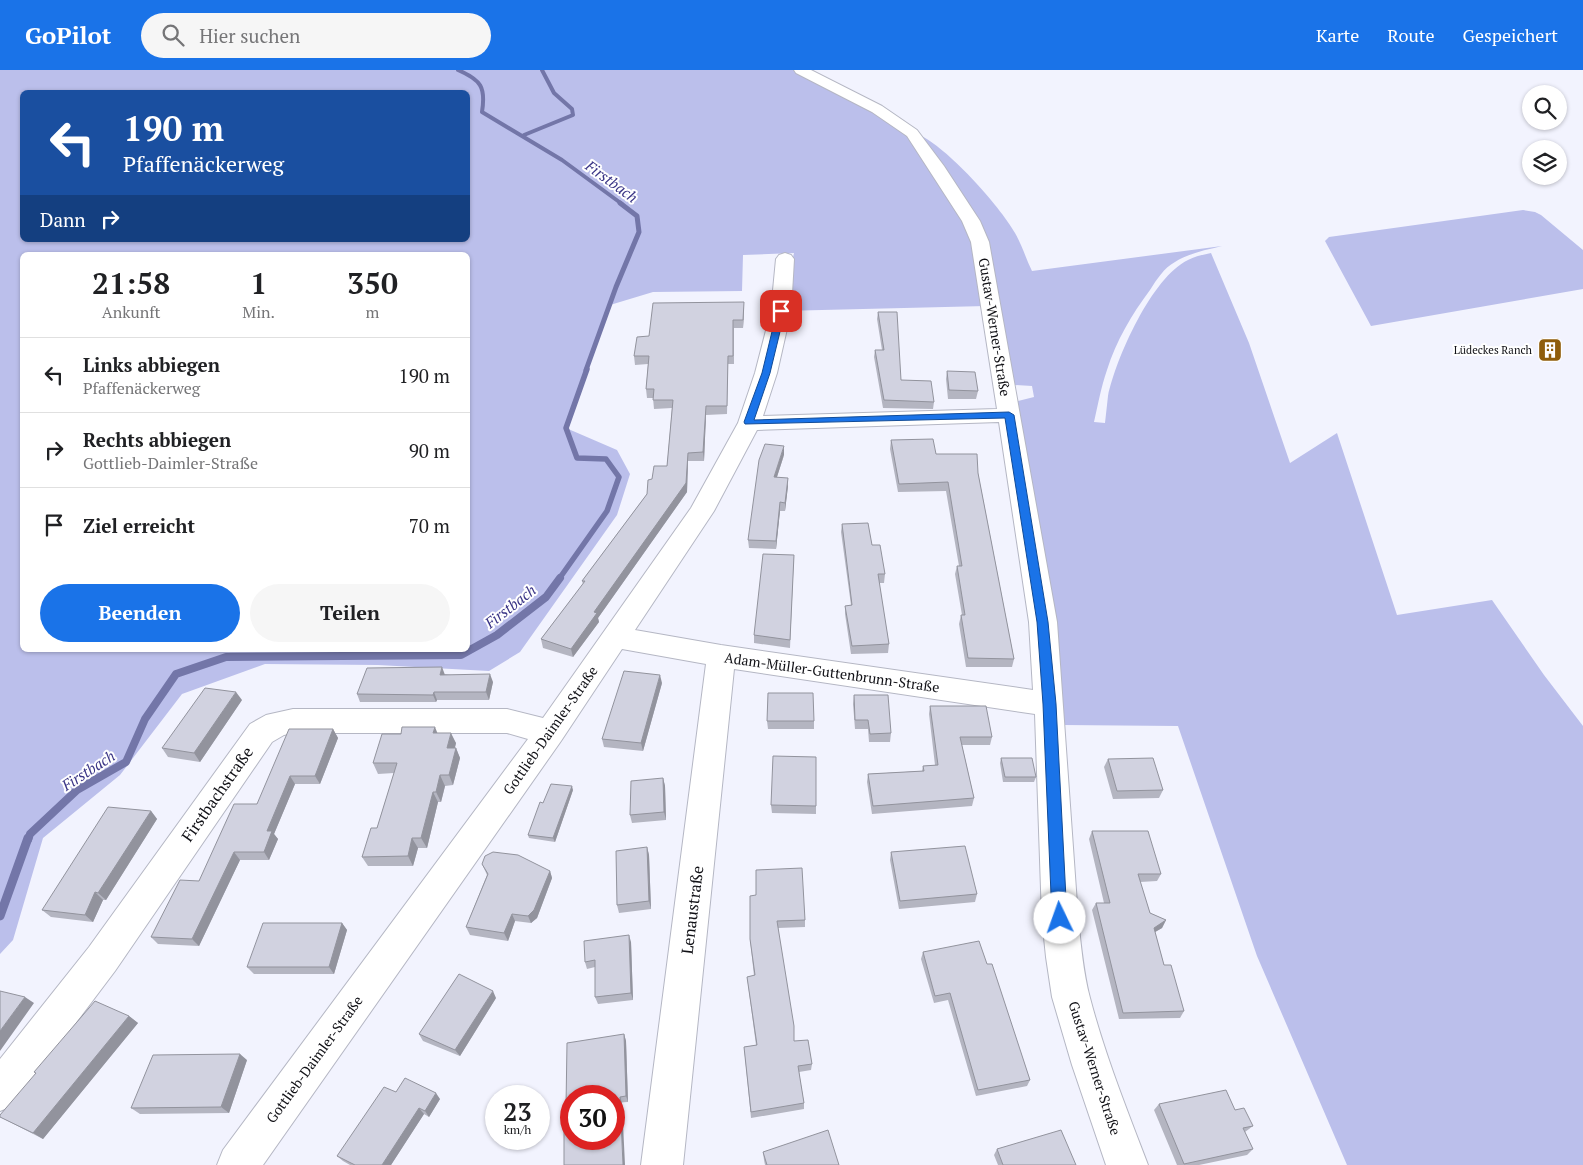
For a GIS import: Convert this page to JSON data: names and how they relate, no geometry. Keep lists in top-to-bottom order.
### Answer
{
  "streets": {
    "street": [
      "Gustav-Werner-Straße",
      "Adam-Müller-Guttenbrunn-Straße",
      "Gottlieb-Daimler-Straße",
      "Firstbachstraße",
      "Lenaustraße"
    ]
  },
  "crossings": [
    ["Gustav-Werner-Straße", "Adam-Müller-Guttenbrunn-Straße"],
    ["Adam-Müller-Guttenbrunn-Straße", "Gottlieb-Daimler-Straße"],
    ["Adam-Müller-Guttenbrunn-Straße", "Lenaustraße"],
    ["Gottlieb-Daimler-Straße", "Firstbachstraße"]
  ],
  "water": ["Firstbach"],
  "places": {
    "building": ["Lüdeckes Ranch"]
  },
  "page": {
    "header": "GoPilot",
    "search": "Hier suchen",
    "nav": ["Karte", "Route", "Gespeichert"],
    "turn": ["190 m", "Pfaffenäckerweg"],
    "then": "Dann",
    "eta": [
      "21:58",
      "Ankunft",
      "1",
      "Min.",
      "350",
      "m"
    ],
    "list": [
      {
        "name": "Links abbiegen",
        "note": "Pfaffenäckerweg",
        "value": "190 m"
      },
      {
        "name": "Rechts abbiegen",
        "note": "Gottlieb-Daimler-Straße",
        "value": "90 m"
      },
      {
        "name": "Ziel erreicht",
        "value": "70 m"
      }
    ],
    "buttons": ["Beenden", "Teilen"],
    "speed": "23 km/h",
    "limit": "30"
  }
}
